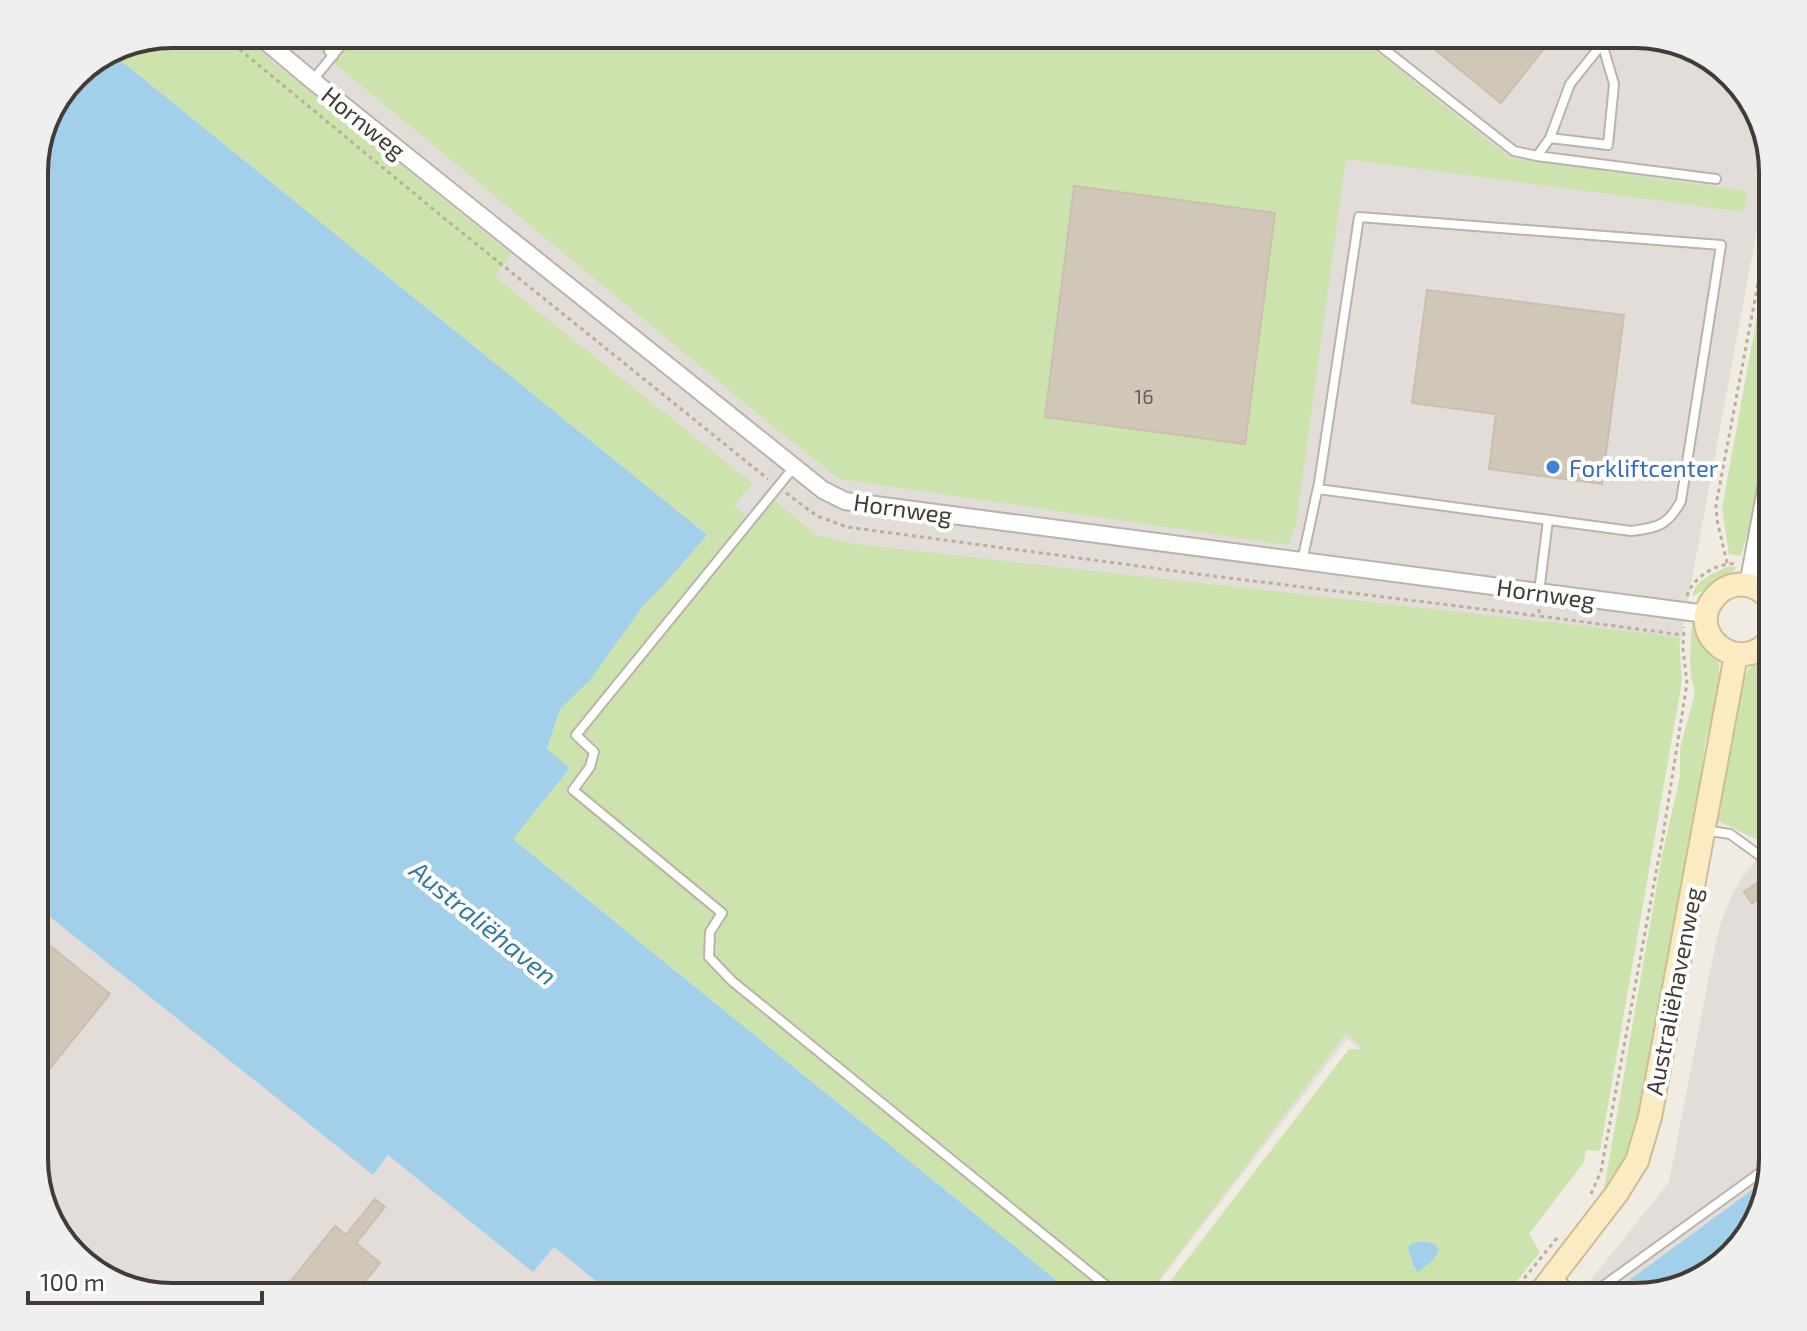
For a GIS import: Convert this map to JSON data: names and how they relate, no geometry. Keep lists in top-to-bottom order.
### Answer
{
  "streets": {
    "street": ["Hornweg", "Australiëhavenweg"]
  },
  "water": ["Australiëhaven"],
  "places": ["Forkliftcenter"],
  "house_numbers": ["16"],
  "scale_bar": "100 m"
}
